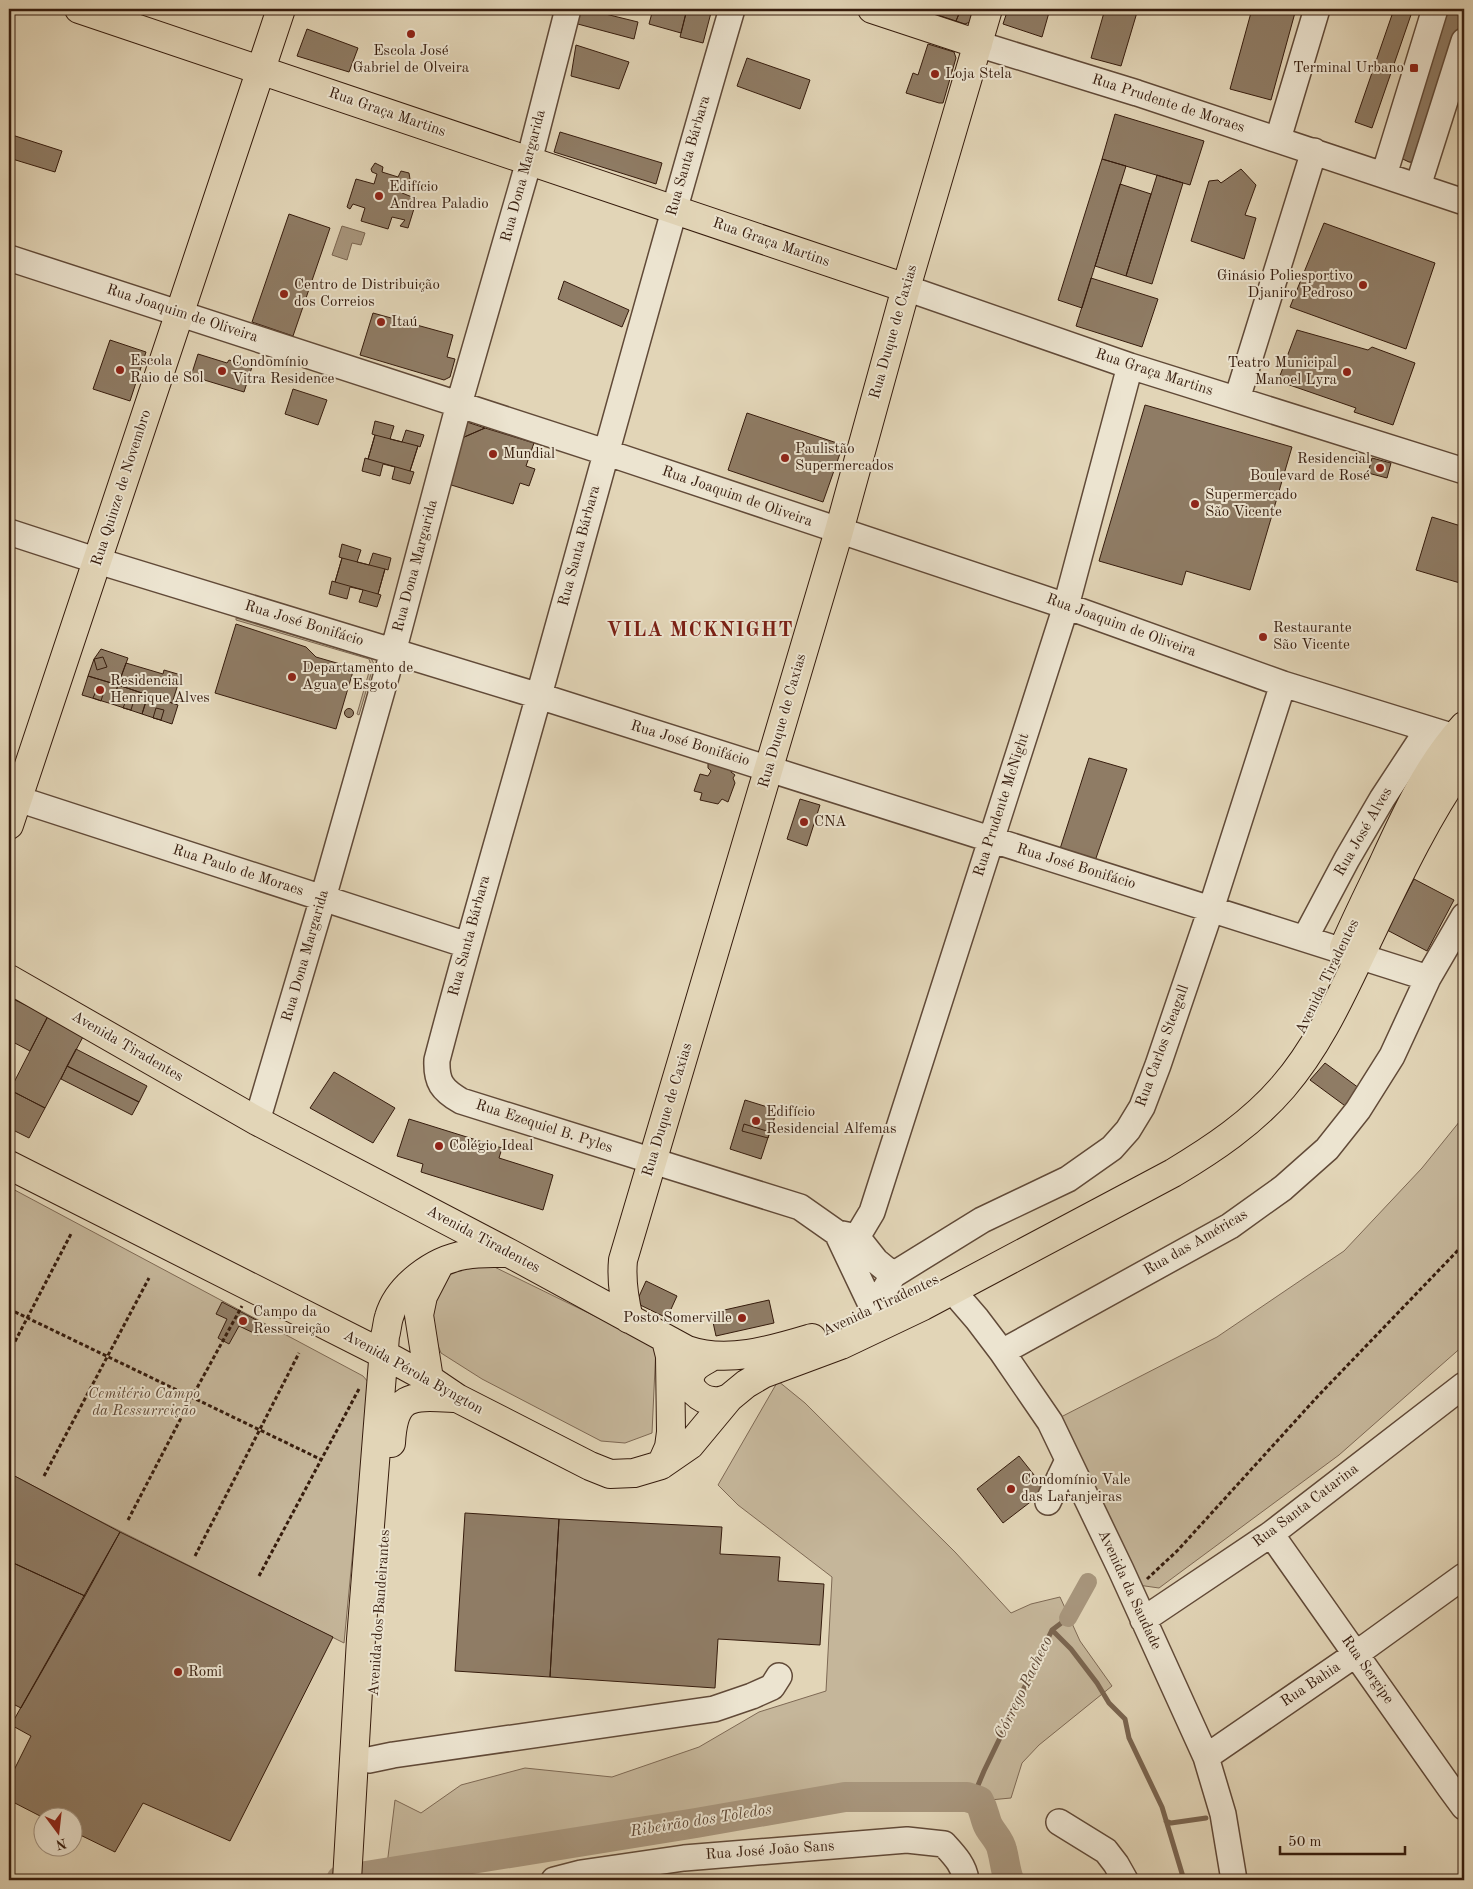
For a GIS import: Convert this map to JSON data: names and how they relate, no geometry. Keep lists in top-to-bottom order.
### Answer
{
  "streets": {
    "main road": [
      "Rua Prudente de Moraes",
      "Rua Graça Martins",
      "Rua Duque de Caxias",
      "Rua Quinze de Novembro",
      "Avenida Tiradentes",
      "Avenida Pérola Byngton",
      "Avenida dos Bandeirantes"
    ],
    "street": [
      "Rua Santa Bárbara",
      "Rua Dona Margarida",
      "Rua Joaquim de Oliveira",
      "Rua José Bonifácio",
      "Rua Prudente McNight",
      "Rua José Alves",
      "Rua Paulo de Moraes",
      "Rua Carlos Steagall",
      "Rua Ezequiel B. Pyles",
      "Rua das Américas",
      "Rua Santa Catarina",
      "Avenida da Saudade",
      "Rua Sergipe",
      "Rua Bahia",
      "Rua José João Sans"
    ]
  },
  "crossings": [
    ["Rua Prudente de Moraes", "Rua Duque de Caxias"],
    ["Rua Graça Martins", "Rua Santa Bárbara"],
    ["Rua Graça Martins", "Rua Dona Margarida"],
    ["Rua Graça Martins", "Rua Duque de Caxias"],
    ["Rua Graça Martins", "Rua Quinze de Novembro"],
    ["Rua Graça Martins", "Rua Prudente McNight"],
    ["Rua Santa Bárbara", "Rua Joaquim de Oliveira"],
    ["Rua Santa Bárbara", "Rua José Bonifácio"],
    ["Rua Santa Bárbara", "Rua Paulo de Moraes"],
    ["Rua Santa Bárbara", "Rua Ezequiel B. Pyles"],
    ["Rua Dona Margarida", "Rua Joaquim de Oliveira"],
    ["Rua Dona Margarida", "Rua José Bonifácio"],
    ["Rua Dona Margarida", "Rua Paulo de Moraes"],
    ["Rua Dona Margarida", "Avenida Tiradentes"],
    ["Rua Joaquim de Oliveira", "Rua Duque de Caxias"],
    ["Rua Joaquim de Oliveira", "Rua Quinze de Novembro"],
    ["Rua Joaquim de Oliveira", "Rua Prudente McNight"],
    ["Rua Joaquim de Oliveira", "Rua José Alves"],
    ["Rua Joaquim de Oliveira", "Avenida Tiradentes"],
    ["Rua Joaquim de Oliveira", "Rua Carlos Steagall"],
    ["Rua Duque de Caxias", "Rua José Bonifácio"],
    ["Rua Duque de Caxias", "Avenida Tiradentes"],
    ["Rua Duque de Caxias", "Rua Ezequiel B. Pyles"],
    ["Rua Quinze de Novembro", "Rua José Bonifácio"],
    ["Rua Quinze de Novembro", "Rua Paulo de Moraes"],
    ["Rua José Bonifácio", "Rua Prudente McNight"],
    ["Rua José Bonifácio", "Rua José Alves"],
    ["Rua José Bonifácio", "Avenida Tiradentes"],
    ["Rua José Bonifácio", "Rua Carlos Steagall"],
    ["Rua José Bonifácio", "Rua das Américas"],
    ["Rua Prudente McNight", "Rua Ezequiel B. Pyles"],
    ["Avenida Tiradentes", "Rua Carlos Steagall"],
    ["Avenida Tiradentes", "Avenida Pérola Byngton"],
    ["Avenida Tiradentes", "Avenida da Saudade"],
    ["Avenida Tiradentes", "Avenida dos Bandeirantes"],
    ["Rua das Américas", "Avenida da Saudade"],
    ["Avenida Pérola Byngton", "Avenida dos Bandeirantes"],
    ["Rua Santa Catarina", "Avenida da Saudade"],
    ["Rua Santa Catarina", "Rua Sergipe"],
    ["Avenida da Saudade", "Rua Bahia"],
    ["Rua Sergipe", "Rua Bahia"]
  ],
  "districts": ["VILA MCKNIGHT"],
  "water": ["Córrego Pacheco", "Ribeirão dos Toledos"],
  "parks": ["Cemitério Campo da Ressurreição"],
  "places": {
    "other": [
      "Escola José Gabriel de Olveira",
      "Loja Stela",
      "Edifício Andrea Paladio",
      "Ginásio Poliesportivo Djaniro Pedroso",
      "Centro de Distribuição dos Correios",
      "Itaú",
      "Escola Raio de Sol",
      "Condomínio Vitra Residence",
      "Teatro Municipal Manoel Lyra",
      "Mundial",
      "Paulistão Supermercados",
      "Residencial Boulevard de Rosé",
      "Supermercado São Vicente",
      "Restaurante São Vicente",
      "Departamento de Agua e Esgoto",
      "Residencial Henrique Alves",
      "CNA",
      "Edifício Residencial Alfemas",
      "Colégio Ideal",
      "Posto Somerville",
      "Campo da Ressureição",
      "Condomínio Vale das Laranjeiras",
      "Romi"
    ],
    "transit": ["Terminal Urbano"]
  },
  "scale_bar": "50 m",
  "north": "bottom"
}
